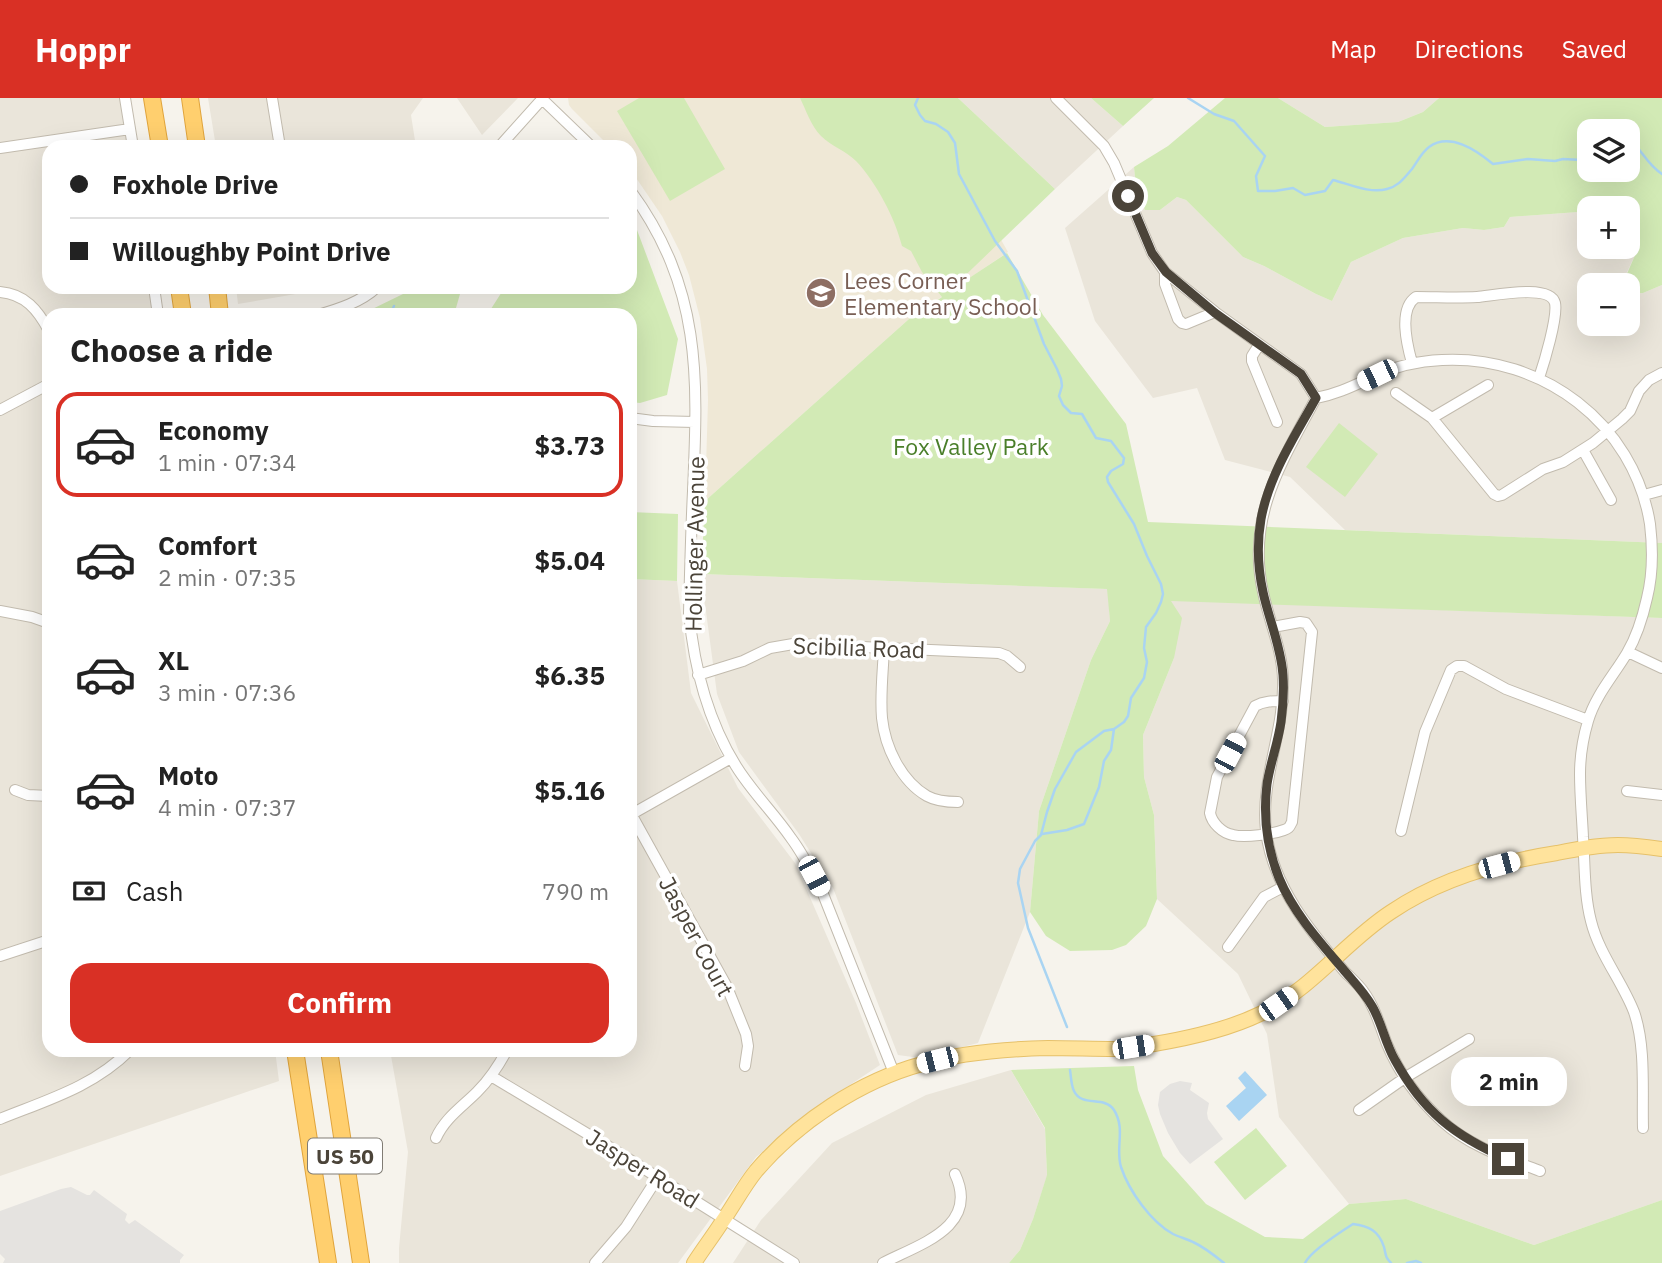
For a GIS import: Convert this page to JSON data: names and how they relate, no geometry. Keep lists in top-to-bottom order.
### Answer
{
  "streets": {
    "highway": ["US 50"],
    "street": [
      "Hollinger Avenue",
      "Scibilia Road",
      "Jasper Court",
      "Jasper Road"
    ]
  },
  "crossings": [
    ["Hollinger Avenue", "Scibilia Road"]
  ],
  "parks": ["Fox Valley Park"],
  "places": {
    "school or university": ["Lees Corner Elementary School"]
  },
  "page": {
    "header": "Hoppr",
    "nav": ["Map", "Directions", "Saved"],
    "map_buttons": ["+", "−"],
    "banner": ["Foxhole Drive", "Willoughby Point Drive"],
    "heading": "Choose a ride",
    "list": [
      {
        "name": "Economy",
        "note": "1 min · 07:34",
        "value": "$3.73"
      },
      {
        "name": "Comfort",
        "note": "2 min · 07:35",
        "value": "$5.04"
      },
      {
        "name": "XL",
        "note": "3 min · 07:36",
        "value": "$6.35"
      },
      {
        "name": "Moto",
        "note": "4 min · 07:37",
        "value": "$5.16"
      }
    ],
    "pay": ["Cash", "790 m"],
    "buttons": "Confirm",
    "bubble": "2 min"
  }
}
